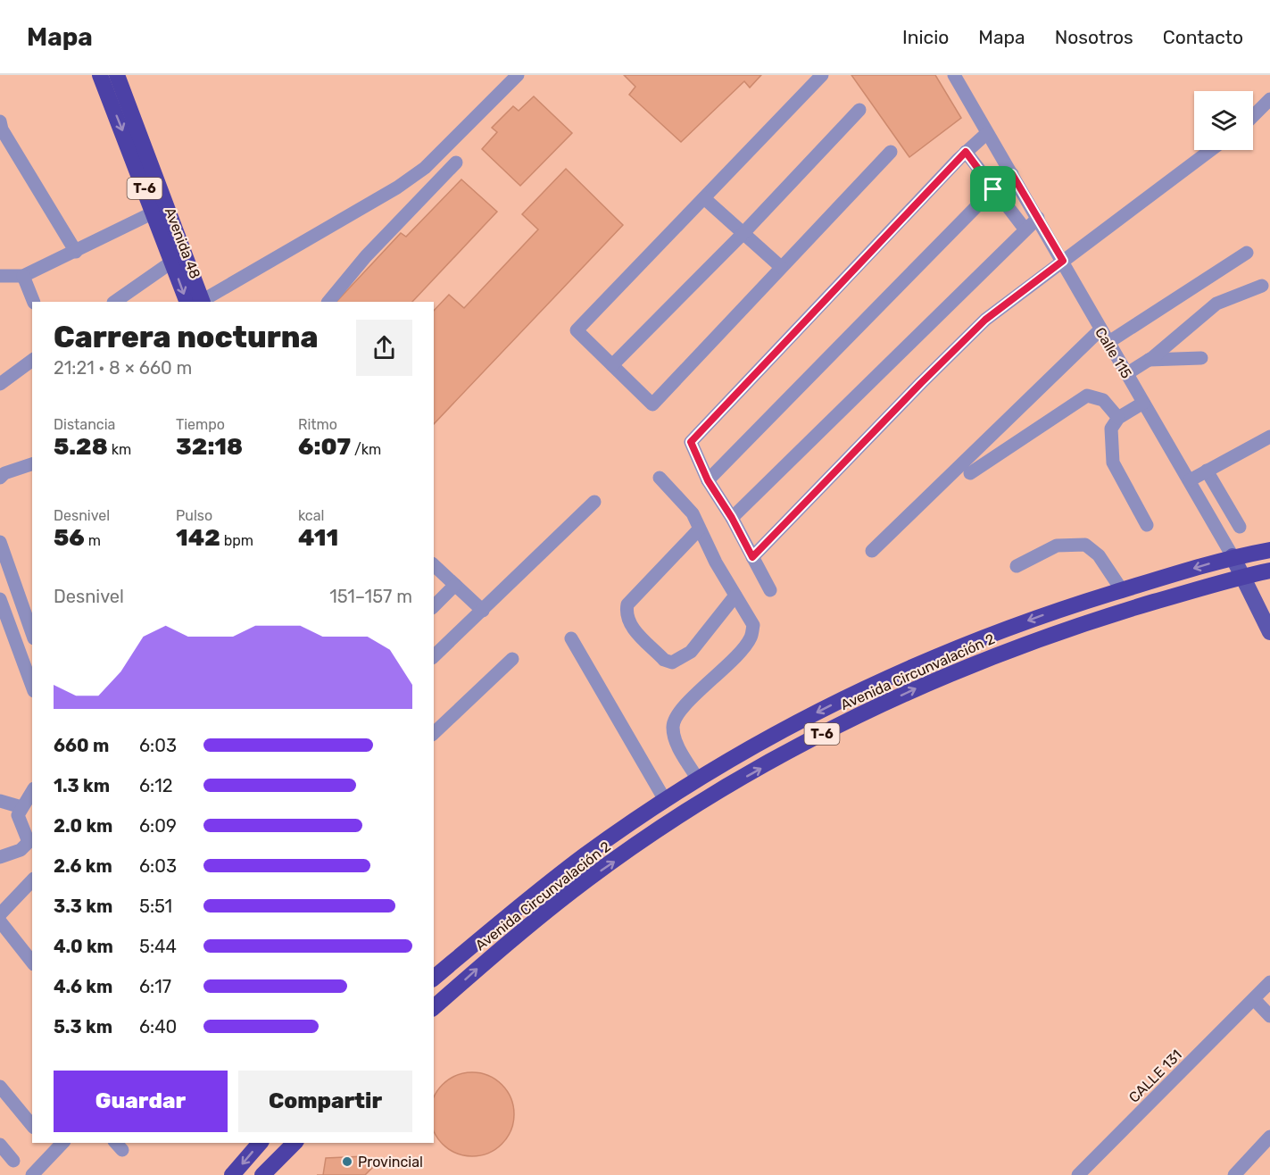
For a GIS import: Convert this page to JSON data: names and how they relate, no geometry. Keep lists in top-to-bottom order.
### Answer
{
  "streets": {
    "highway": ["T-6", "Avenida 48", "Avenida Circunvalación 2"],
    "main road": ["Calle 115"],
    "street": ["CALLE 131"]
  },
  "crossings": [
    ["Calle 115", "Avenida Circunvalación 2"]
  ],
  "places": ["Provincial"],
  "page": {
    "header": "Mapa",
    "nav": [
      "Inicio",
      "Mapa",
      "Nosotros",
      "Contacto"
    ],
    "heading": ["Carrera nocturna", "21:21 · 8 × 660 m"],
    "stats": [
      ["Distancia", "5.28 km"],
      ["Tiempo", "32:18"],
      ["Ritmo", "6:07 /km"],
      ["Desnivel", "56 m"],
      ["Pulso", "142 bpm"],
      ["kcal", "411"]
    ],
    "chart": ["Desnivel", "151–157 m"],
    "list": [
      {
        "name": "660 m",
        "note": "6:03"
      },
      {
        "name": "1.3 km",
        "note": "6:12"
      },
      {
        "name": "2.0 km",
        "note": "6:09"
      },
      {
        "name": "2.6 km",
        "note": "6:03"
      },
      {
        "name": "3.3 km",
        "note": "5:51"
      },
      {
        "name": "4.0 km",
        "note": "5:44"
      },
      {
        "name": "4.6 km",
        "note": "6:17"
      },
      {
        "name": "5.3 km",
        "note": "6:40"
      }
    ],
    "buttons": ["Guardar", "Compartir"]
  }
}
